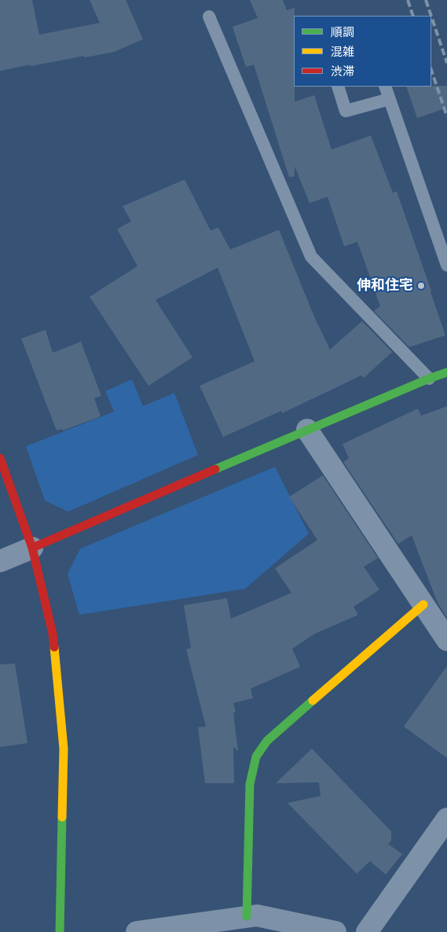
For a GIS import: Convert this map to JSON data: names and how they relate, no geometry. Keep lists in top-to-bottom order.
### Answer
{
  "places": ["伸和住宅"],
  "legend": ["順調", "混雑", "渋滞"]
}
